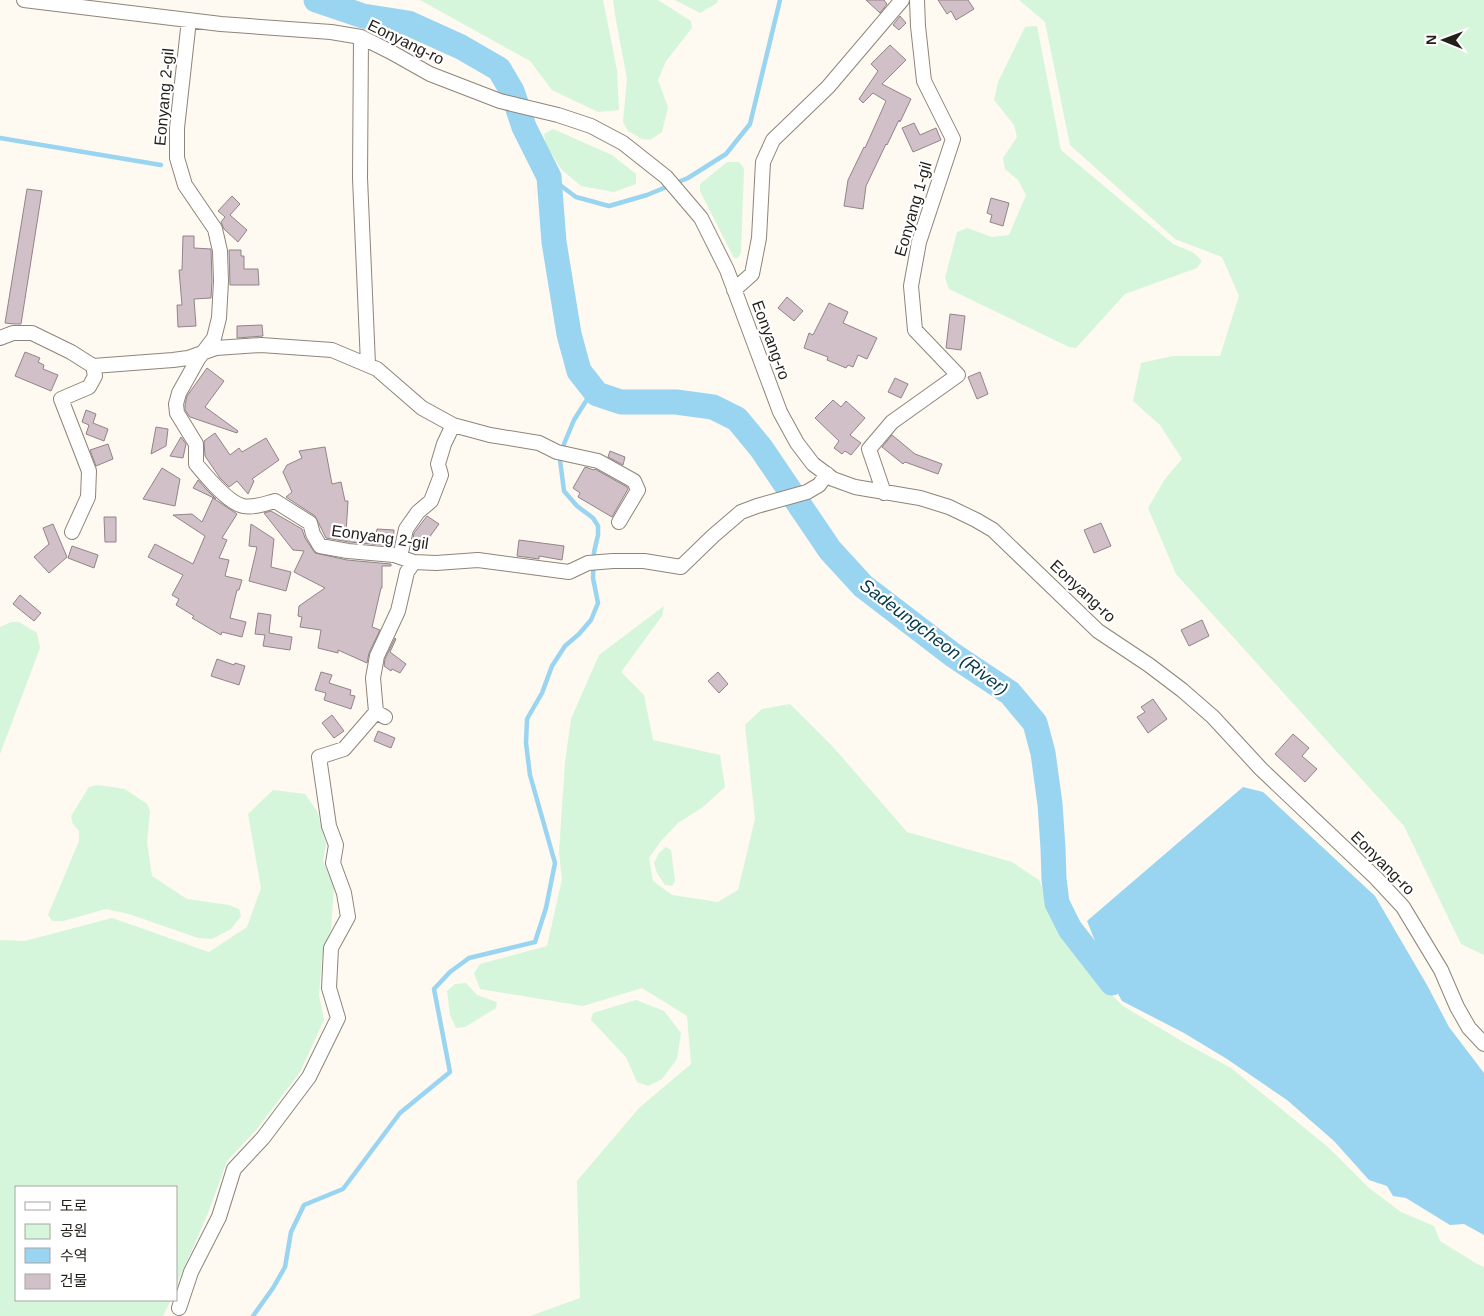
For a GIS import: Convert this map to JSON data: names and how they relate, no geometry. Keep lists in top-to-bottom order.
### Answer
{
  "streets": {
    "street": ["Eonyang-ro", "Eonyang 2-gil", "Eonyang 1-gil"]
  },
  "crossings": [
    ["Eonyang-ro", "Eonyang 2-gil"],
    ["Eonyang-ro", "Eonyang 1-gil"]
  ],
  "water": ["Sadeungcheon (River)"],
  "legend": [
    "도로",
    "공원",
    "수역",
    "건물"
  ],
  "north": "left"
}
